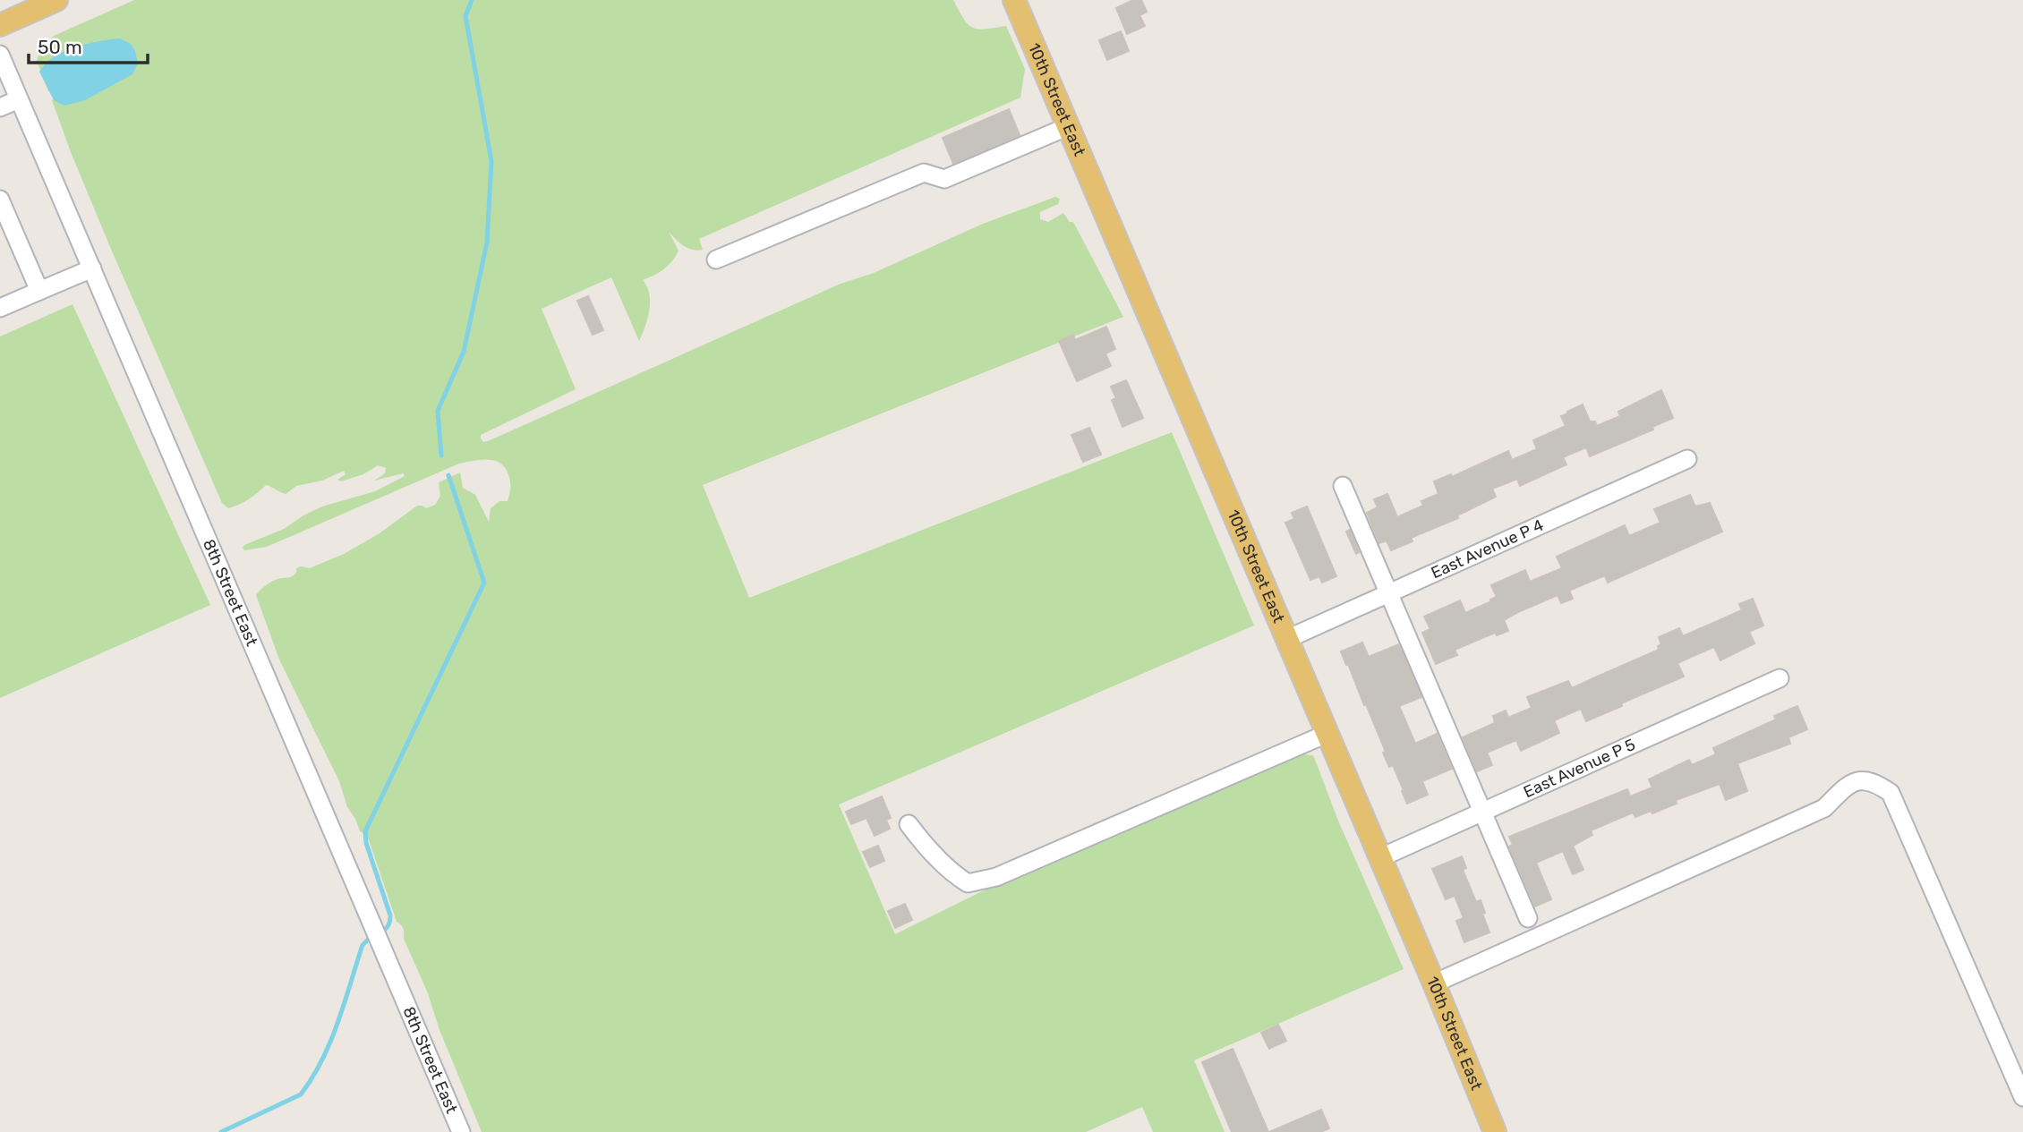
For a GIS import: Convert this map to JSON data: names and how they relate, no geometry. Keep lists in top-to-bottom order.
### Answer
{
  "streets": {
    "main road": ["10th Street East"],
    "street": ["East Avenue P 4", "8th Street East", "East Avenue P 5"]
  },
  "crossings": [
    ["10th Street East", "East Avenue P 4"],
    ["10th Street East", "East Avenue P 5"]
  ],
  "scale_bar": "50 m"
}
